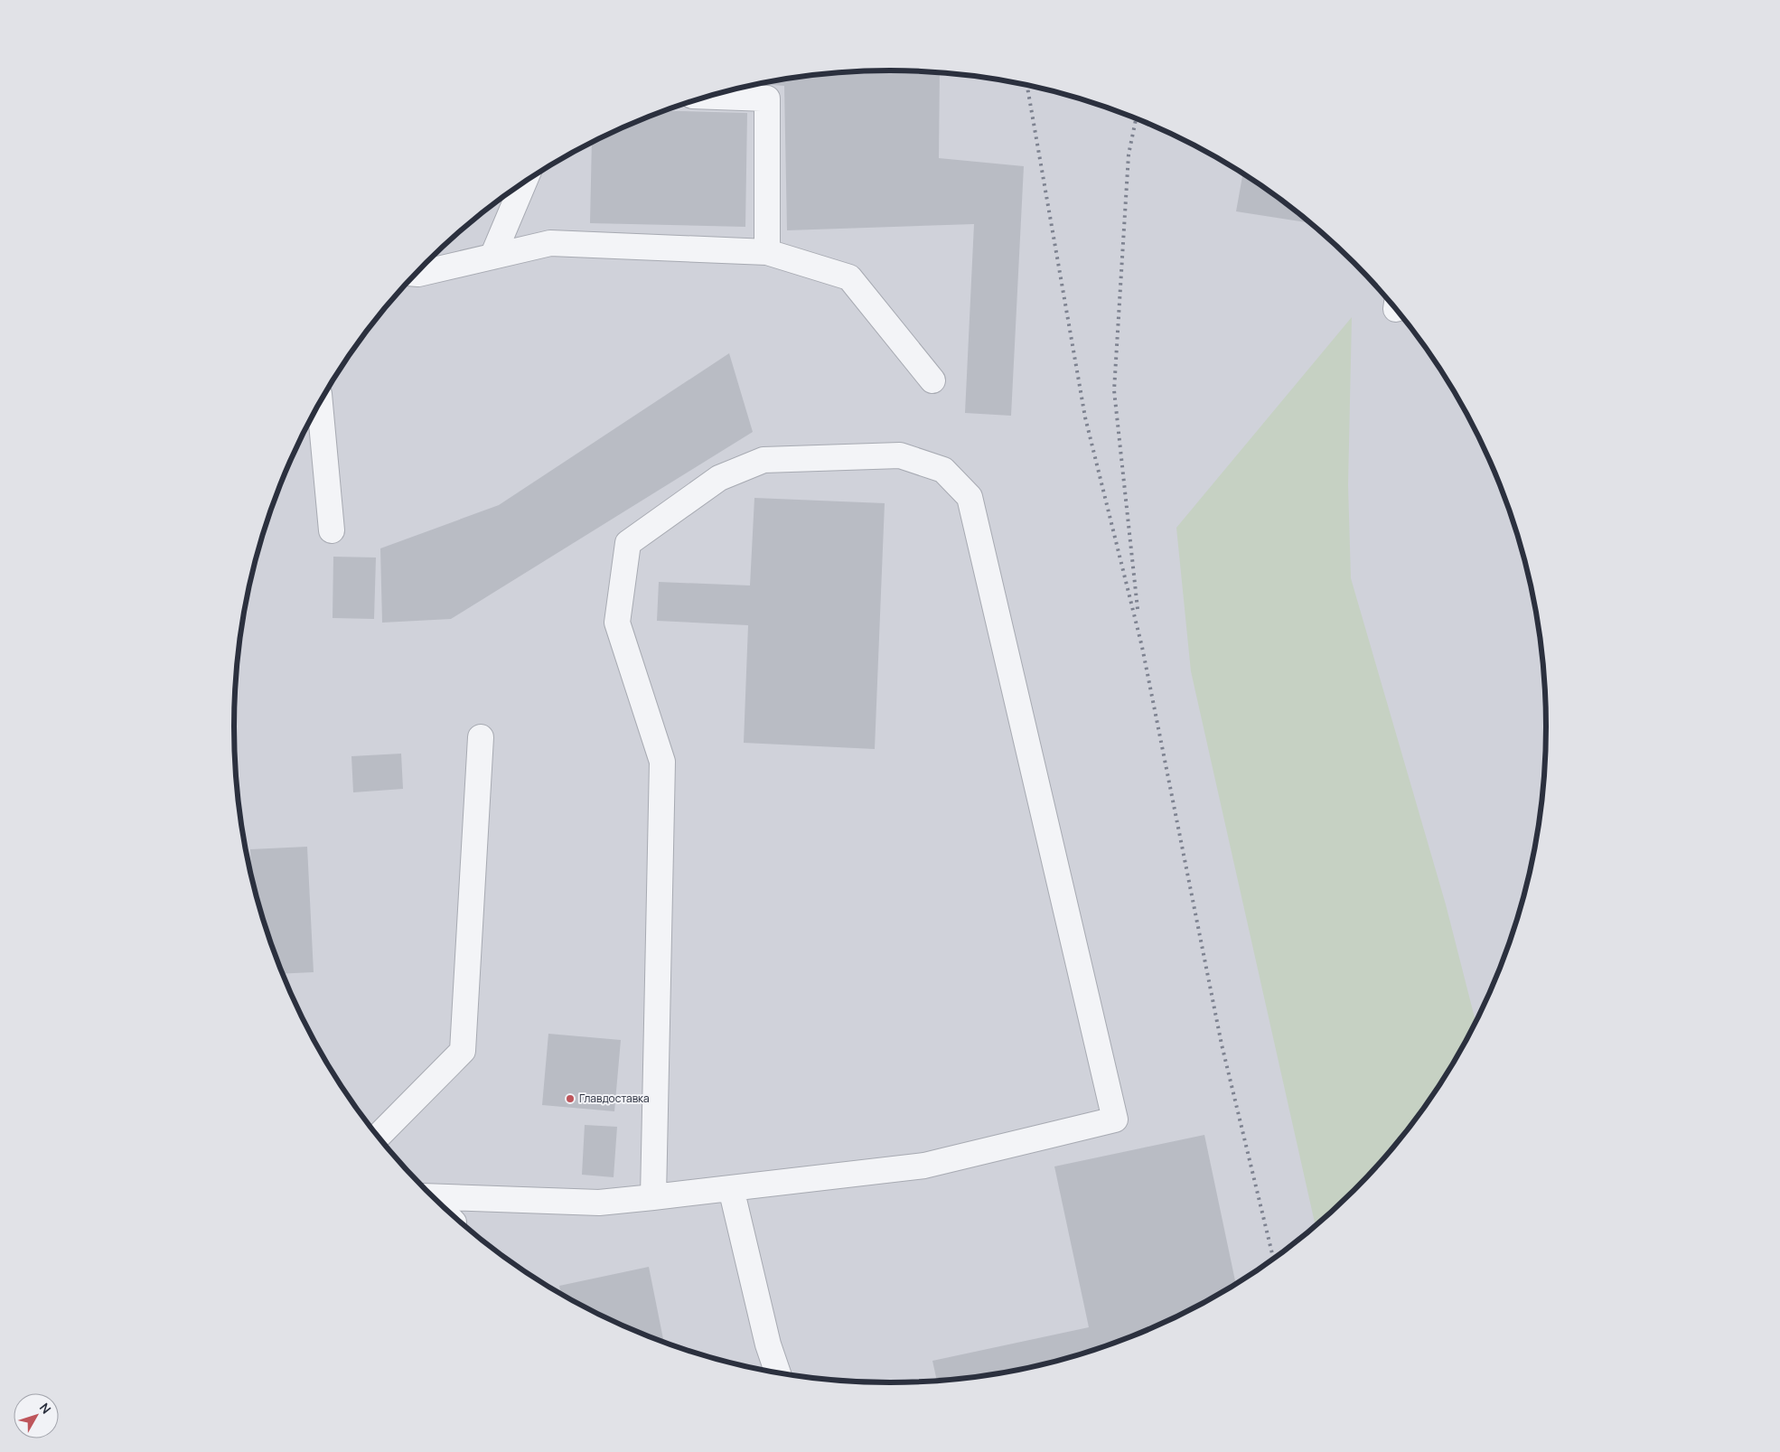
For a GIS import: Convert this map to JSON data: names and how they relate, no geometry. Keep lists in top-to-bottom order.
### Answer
{
  "places": ["Главдоставка"],
  "north": "top right"
}
